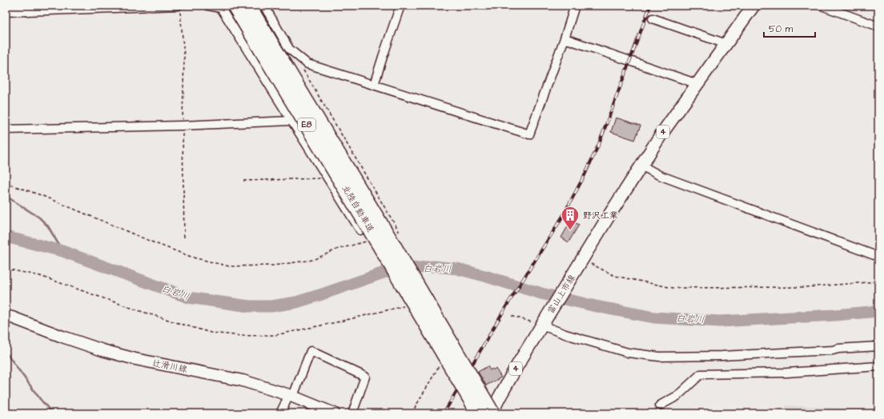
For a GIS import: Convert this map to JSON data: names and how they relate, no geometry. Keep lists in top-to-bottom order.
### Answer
{
  "streets": {
    "highway": ["E8", "北陸自動車道"],
    "main road": ["4", "富山上市線", "辻滑川線"]
  },
  "crossings": [
    ["4", "北陸自動車道"],
    ["4", "富山上市線"]
  ],
  "water": ["白岩川"],
  "places": {
    "building": ["野沢工業"]
  },
  "scale_bar": "50 m"
}
